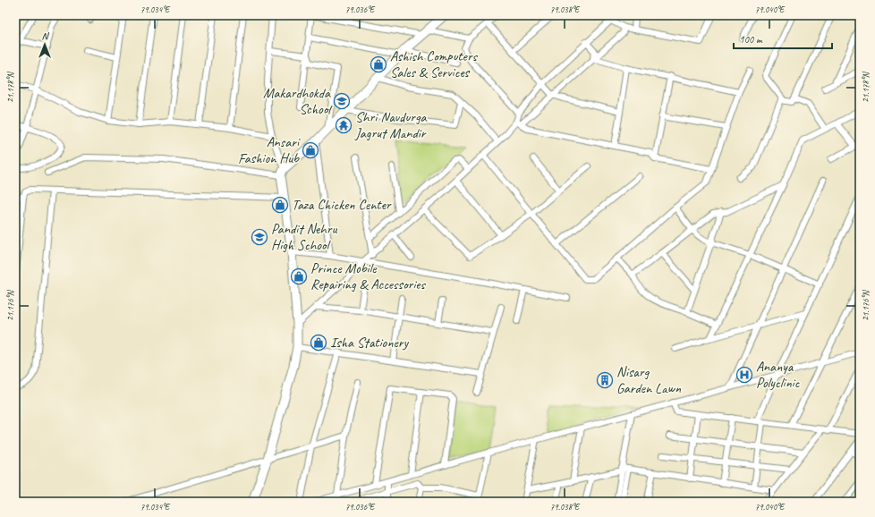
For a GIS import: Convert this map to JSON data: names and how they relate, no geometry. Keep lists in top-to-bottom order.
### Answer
{
  "places": {
    "shop": [
      "Ashish Computers Sales & Services",
      "Ansari Fashion Hub",
      "Taza Chicken Center",
      "Prince Mobile Repairing & Accessories",
      "Isha Stationery"
    ],
    "school or university": ["Makardhokda School", "Pandit Nehru High School"],
    "temple": ["Shri Navdurga Jagrut Mandir"],
    "hospital": ["Ananya Polyclinic"],
    "building": ["Nisarg Garden Lawn"]
  },
  "scale_bar": "100 m",
  "north": "top",
  "coordinates": [
    "79.034°E",
    "79.036°E",
    "79.038°E",
    "79.040°E",
    "21.178°N",
    "21.176°N"
  ]
}
